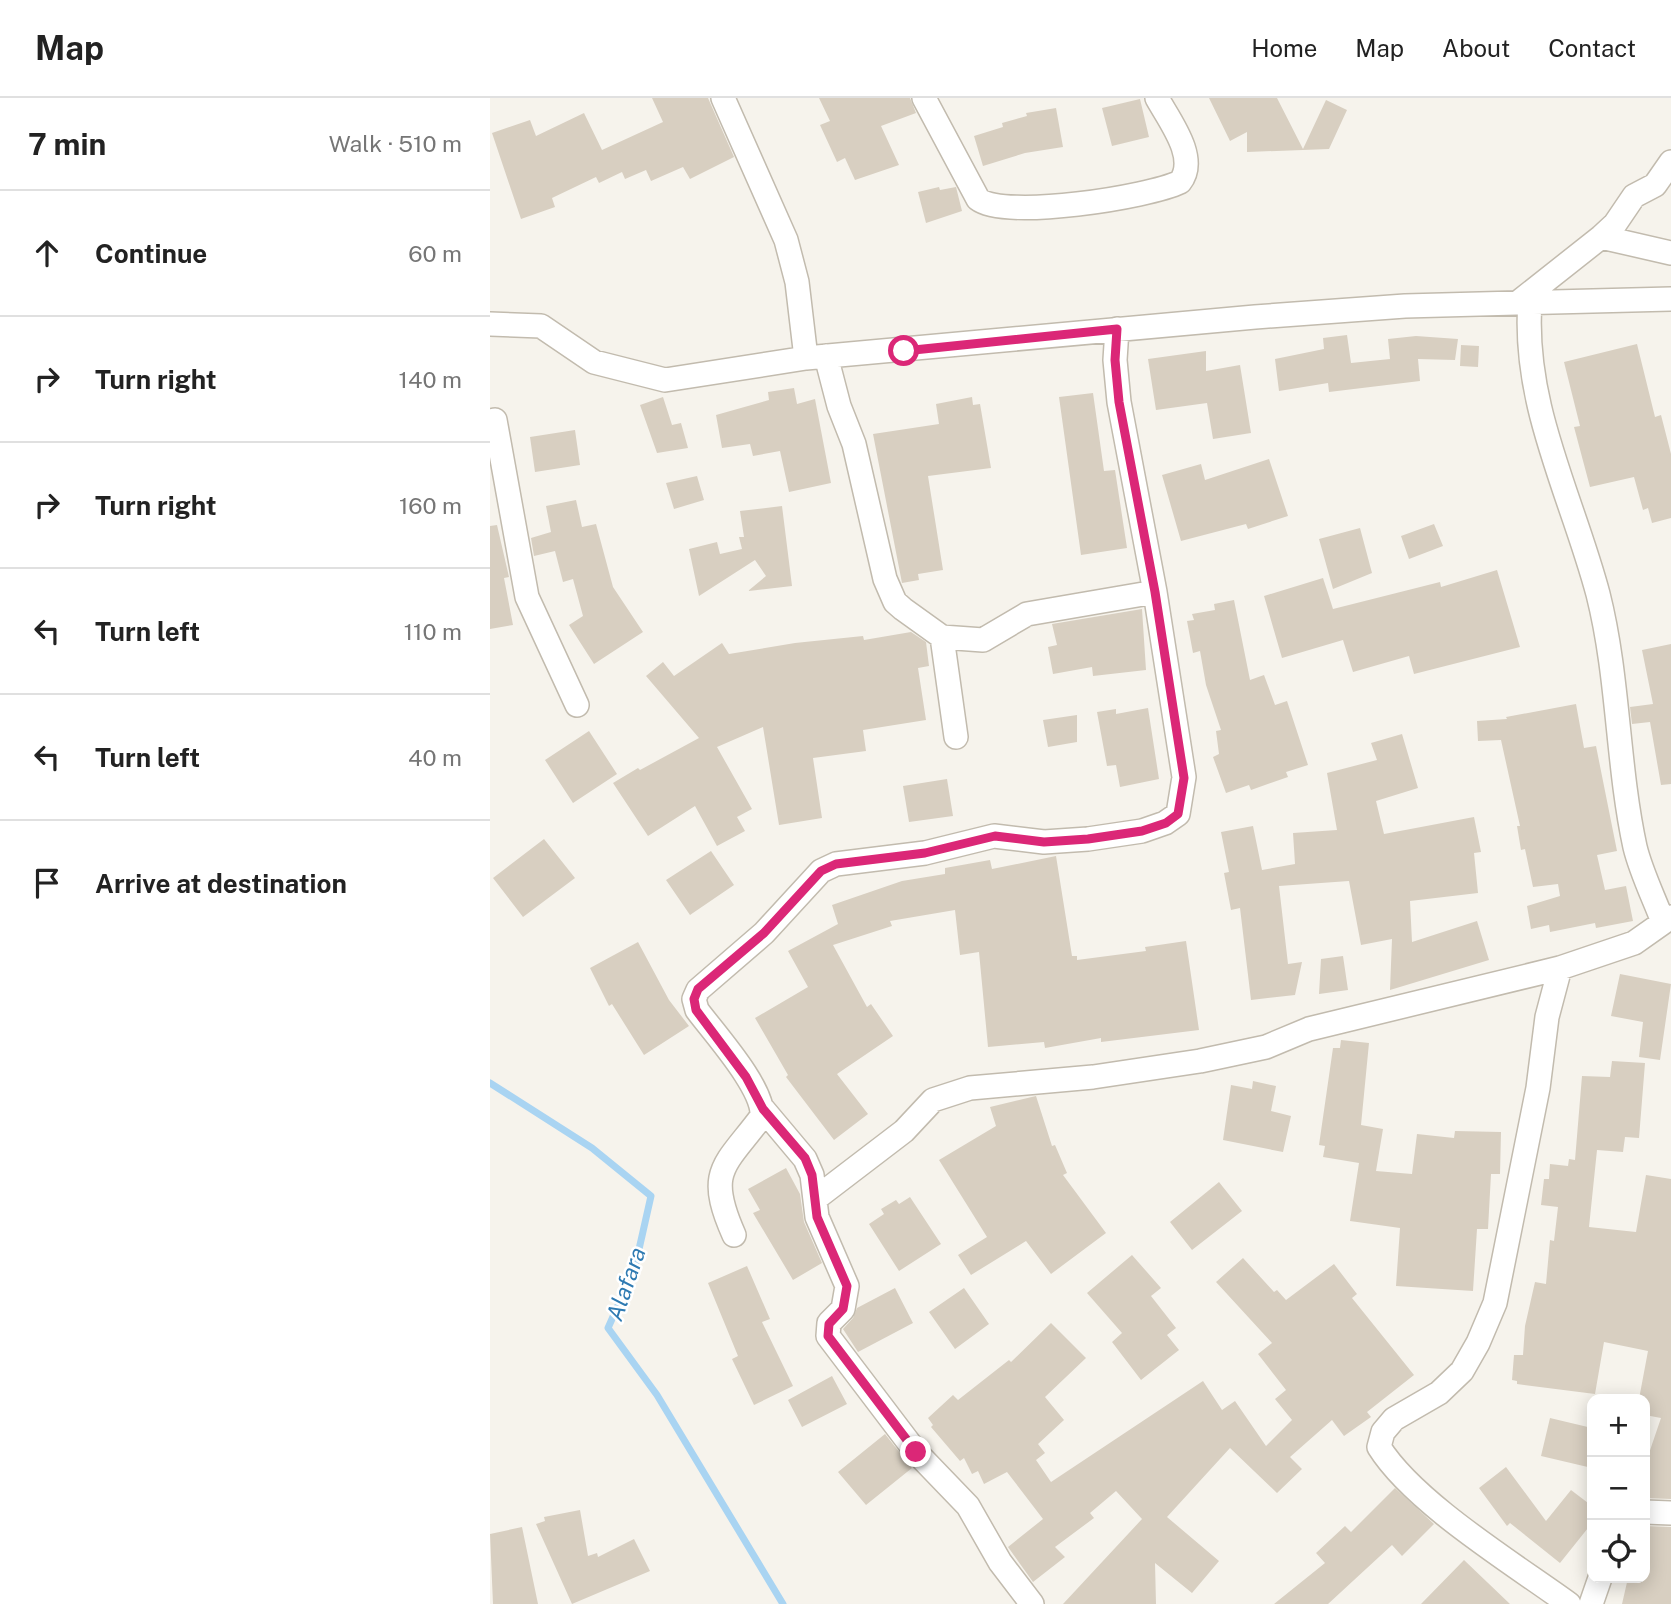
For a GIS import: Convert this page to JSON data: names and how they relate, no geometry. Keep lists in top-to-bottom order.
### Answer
{
  "water": ["Alafara"],
  "page": {
    "header": "Map",
    "nav": [
      "Home",
      "Map",
      "About",
      "Contact"
    ],
    "heading": ["7 min", "Walk · 510 m"],
    "list": [
      ["Continue", "60 m"],
      ["Turn right", "140 m"],
      ["Turn right", "160 m"],
      ["Turn left", "110 m"],
      ["Turn left", "40 m"],
      "Arrive at destination"
    ],
    "map_buttons": ["+", "−"]
  }
}
